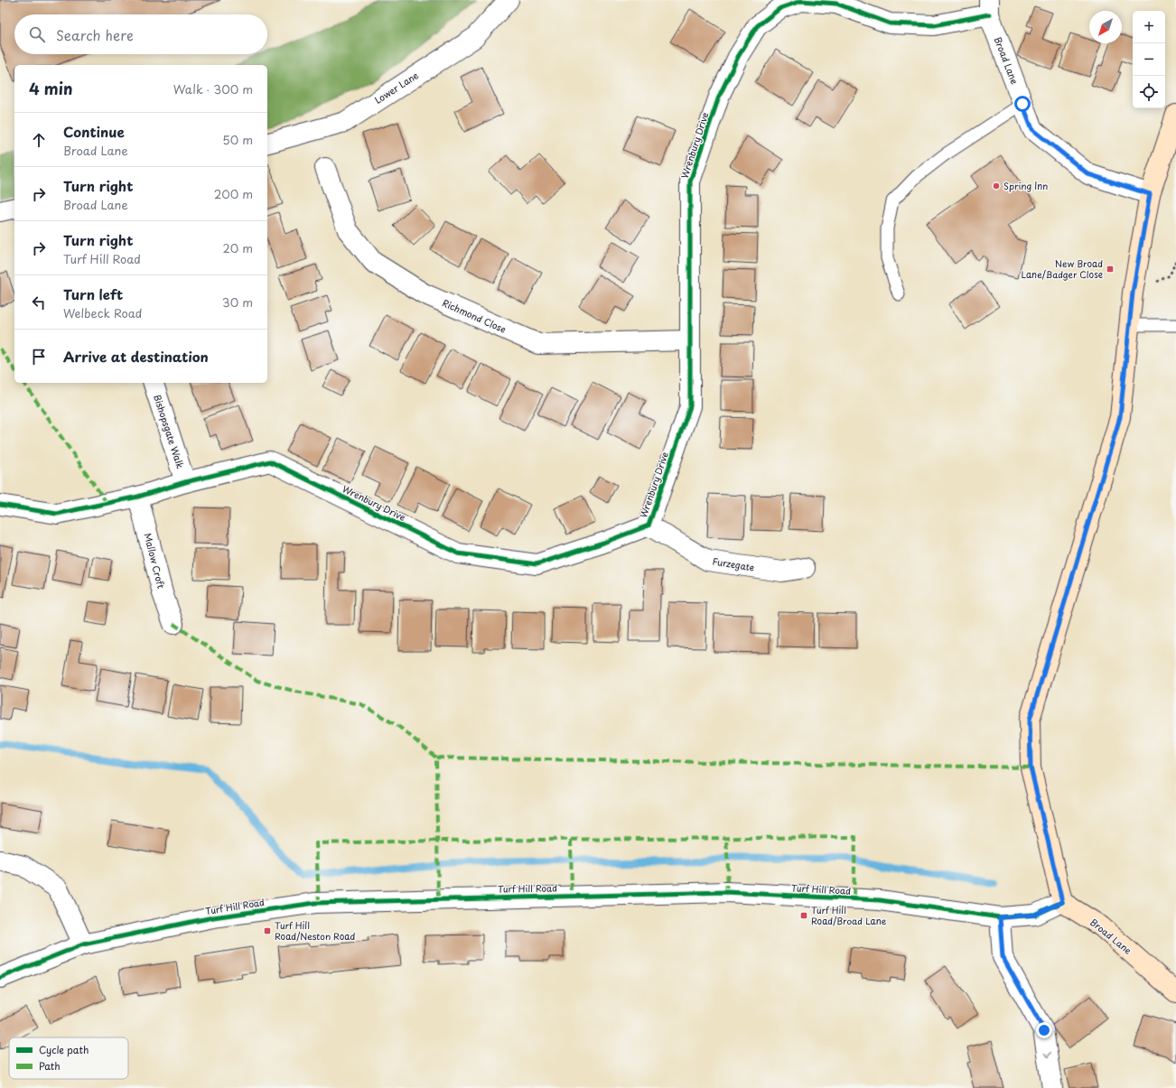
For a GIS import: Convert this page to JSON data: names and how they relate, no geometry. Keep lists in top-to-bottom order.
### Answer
{
  "streets": {
    "main road": ["Broad Lane"],
    "street": [
      "Lower Lane",
      "Wrenbury Drive",
      "Richmond Close",
      "Bishopsgate Walk",
      "Mallow Croft",
      "Furzegate",
      "Turf Hill Road"
    ]
  },
  "crossings": [
    ["Broad Lane", "Wrenbury Drive"],
    ["Broad Lane", "Turf Hill Road"],
    ["Wrenbury Drive", "Richmond Close"],
    ["Wrenbury Drive", "Bishopsgate Walk"],
    ["Wrenbury Drive", "Mallow Croft"],
    ["Wrenbury Drive", "Furzegate"]
  ],
  "places": {
    "other": ["Spring Inn"],
    "transit": ["New Broad Lane/Badger Close", "Turf Hill Road/Broad Lane", "Turf Hill Road/Neston Road"]
  },
  "legend": ["Cycle path", "Path"],
  "north": "bottom left",
  "page": {
    "map_buttons": ["+", "−"],
    "search": "Search here",
    "heading": ["4 min", "Walk · 300 m"],
    "list": [
      ["Continue", "Broad Lane", "50 m"],
      ["Turn right", "Broad Lane", "200 m"],
      ["Turn right", "Turf Hill Road", "20 m"],
      ["Turn left", "Welbeck Road", "30 m"],
      "Arrive at destination"
    ]
  }
}
